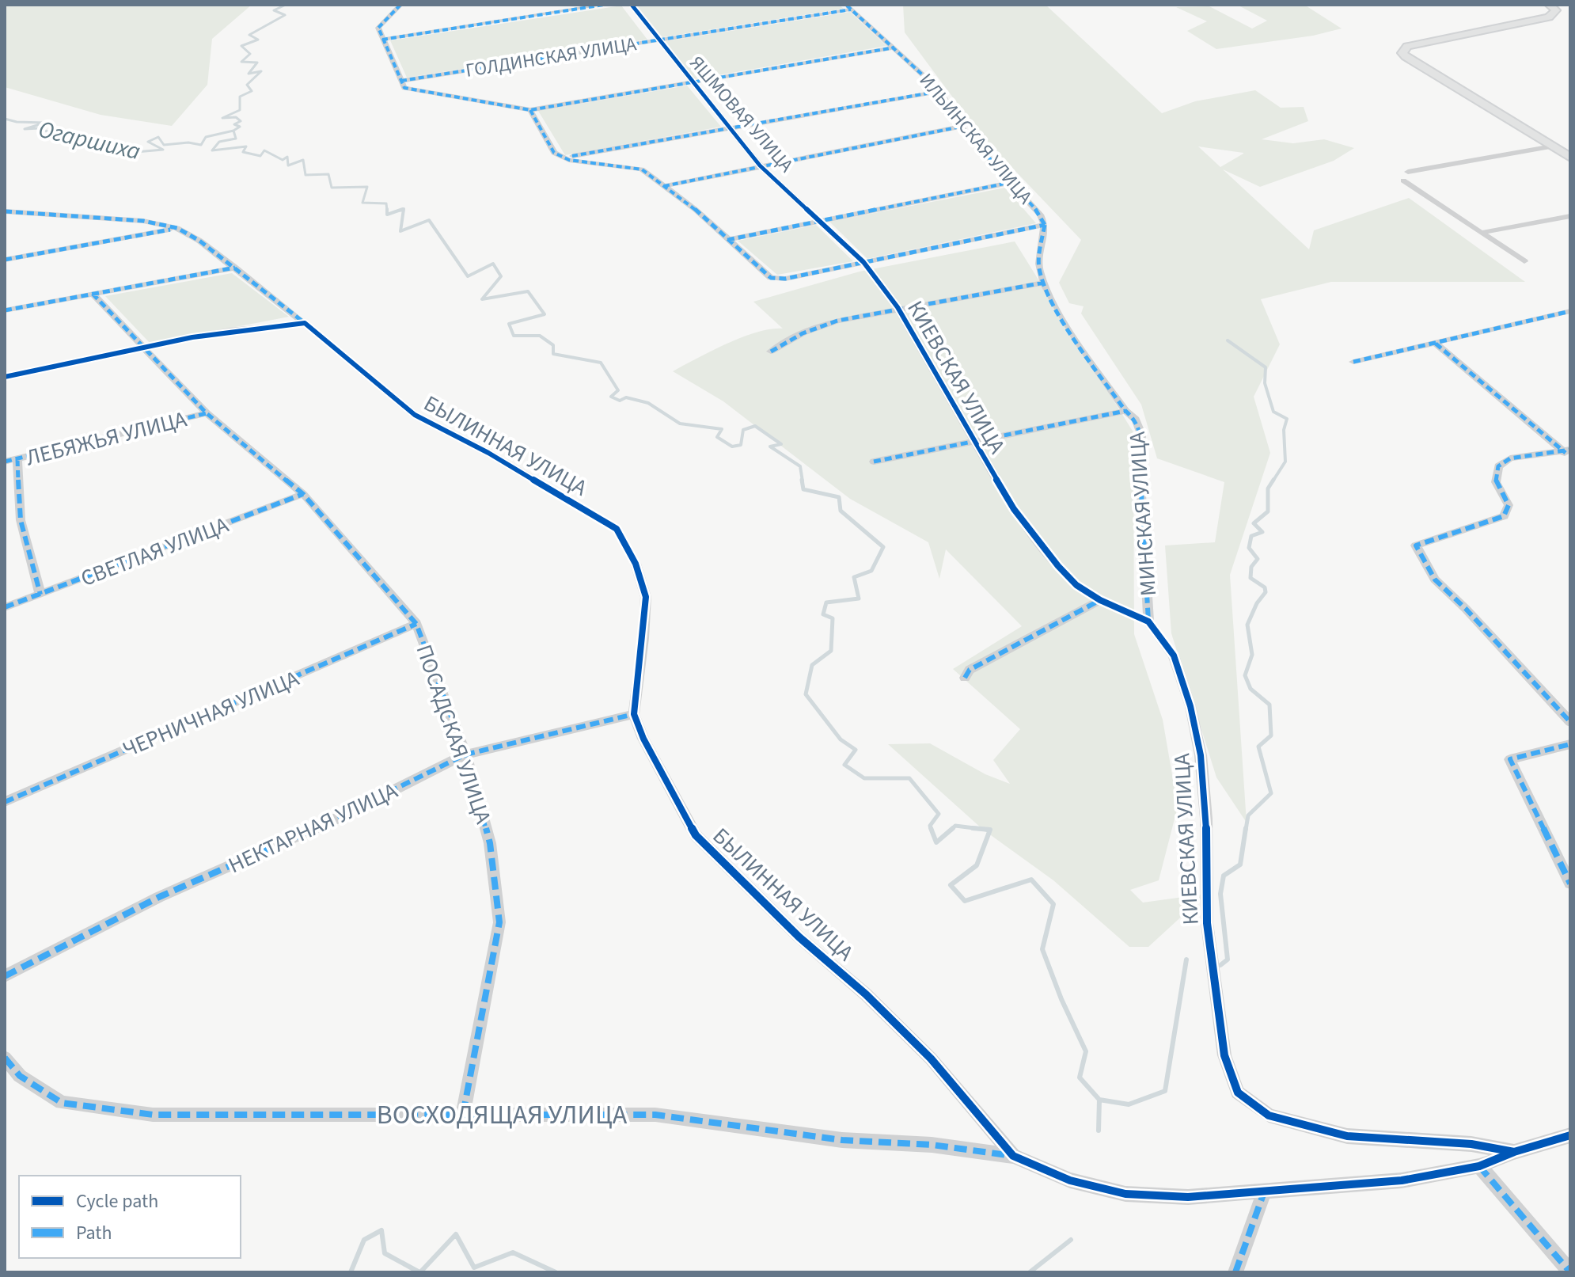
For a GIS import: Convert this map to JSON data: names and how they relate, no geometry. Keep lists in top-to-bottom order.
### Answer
{
  "streets": {
    "street": [
      "ГОЛДИНСКАЯ УЛИЦА",
      "ЯШМОВАЯ УЛИЦА",
      "ИЛЬИНСКАЯ УЛИЦА",
      "КИЕВСКАЯ УЛИЦА",
      "ЛЕБЯЖЬЯ УЛИЦА",
      "БЫЛИННАЯ УЛИЦА",
      "МИНСКАЯ УЛИЦА",
      "СВЕТЛАЯ УЛИЦА",
      "ЧЕРНИЧНАЯ УЛИЦА",
      "ПОСАДСКАЯ УЛИЦА",
      "НЕКТАРНАЯ УЛИЦА",
      "ВОСХОДЯЩАЯ УЛИЦА"
    ]
  },
  "crossings": [
    ["ГОЛДИНСКАЯ УЛИЦА", "ЯШМОВАЯ УЛИЦА"],
    ["ГОЛДИНСКАЯ УЛИЦА", "ИЛЬИНСКАЯ УЛИЦА"],
    ["ЯШМОВАЯ УЛИЦА", "КИЕВСКАЯ УЛИЦА"],
    ["КИЕВСКАЯ УЛИЦА", "БЫЛИННАЯ УЛИЦА"],
    ["КИЕВСКАЯ УЛИЦА", "МИНСКАЯ УЛИЦА"],
    ["ЛЕБЯЖЬЯ УЛИЦА", "ПОСАДСКАЯ УЛИЦА"],
    ["БЫЛИННАЯ УЛИЦА", "НЕКТАРНАЯ УЛИЦА"],
    ["БЫЛИННАЯ УЛИЦА", "ВОСХОДЯЩАЯ УЛИЦА"],
    ["СВЕТЛАЯ УЛИЦА", "ПОСАДСКАЯ УЛИЦА"],
    ["ЧЕРНИЧНАЯ УЛИЦА", "ПОСАДСКАЯ УЛИЦА"],
    ["ПОСАДСКАЯ УЛИЦА", "НЕКТАРНАЯ УЛИЦА"],
    ["ПОСАДСКАЯ УЛИЦА", "ВОСХОДЯЩАЯ УЛИЦА"]
  ],
  "water": ["Огаршиха"],
  "legend": ["Cycle path", "Path"]
}
